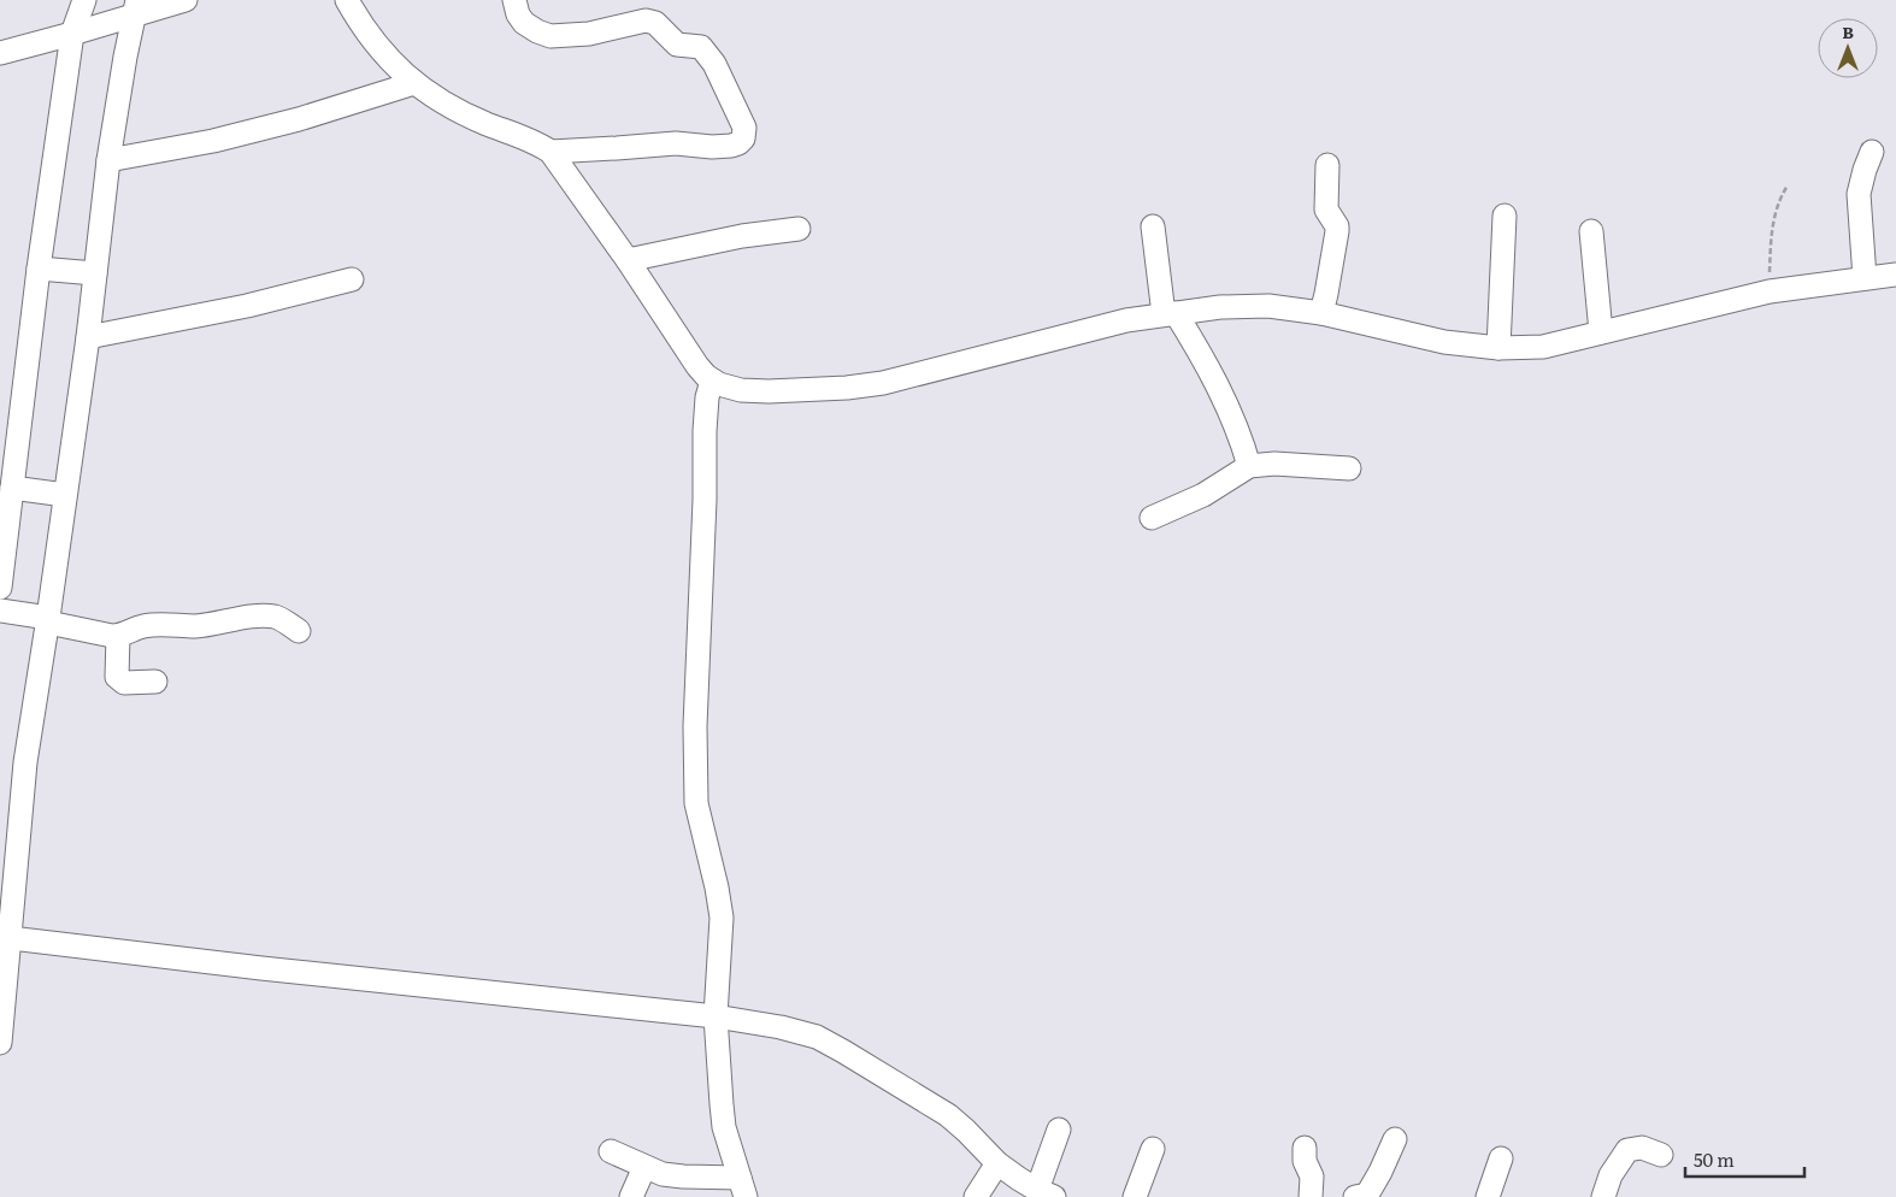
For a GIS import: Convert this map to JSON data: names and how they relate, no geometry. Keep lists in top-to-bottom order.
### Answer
{
  "scale_bar": "50 m",
  "north": "top"
}
